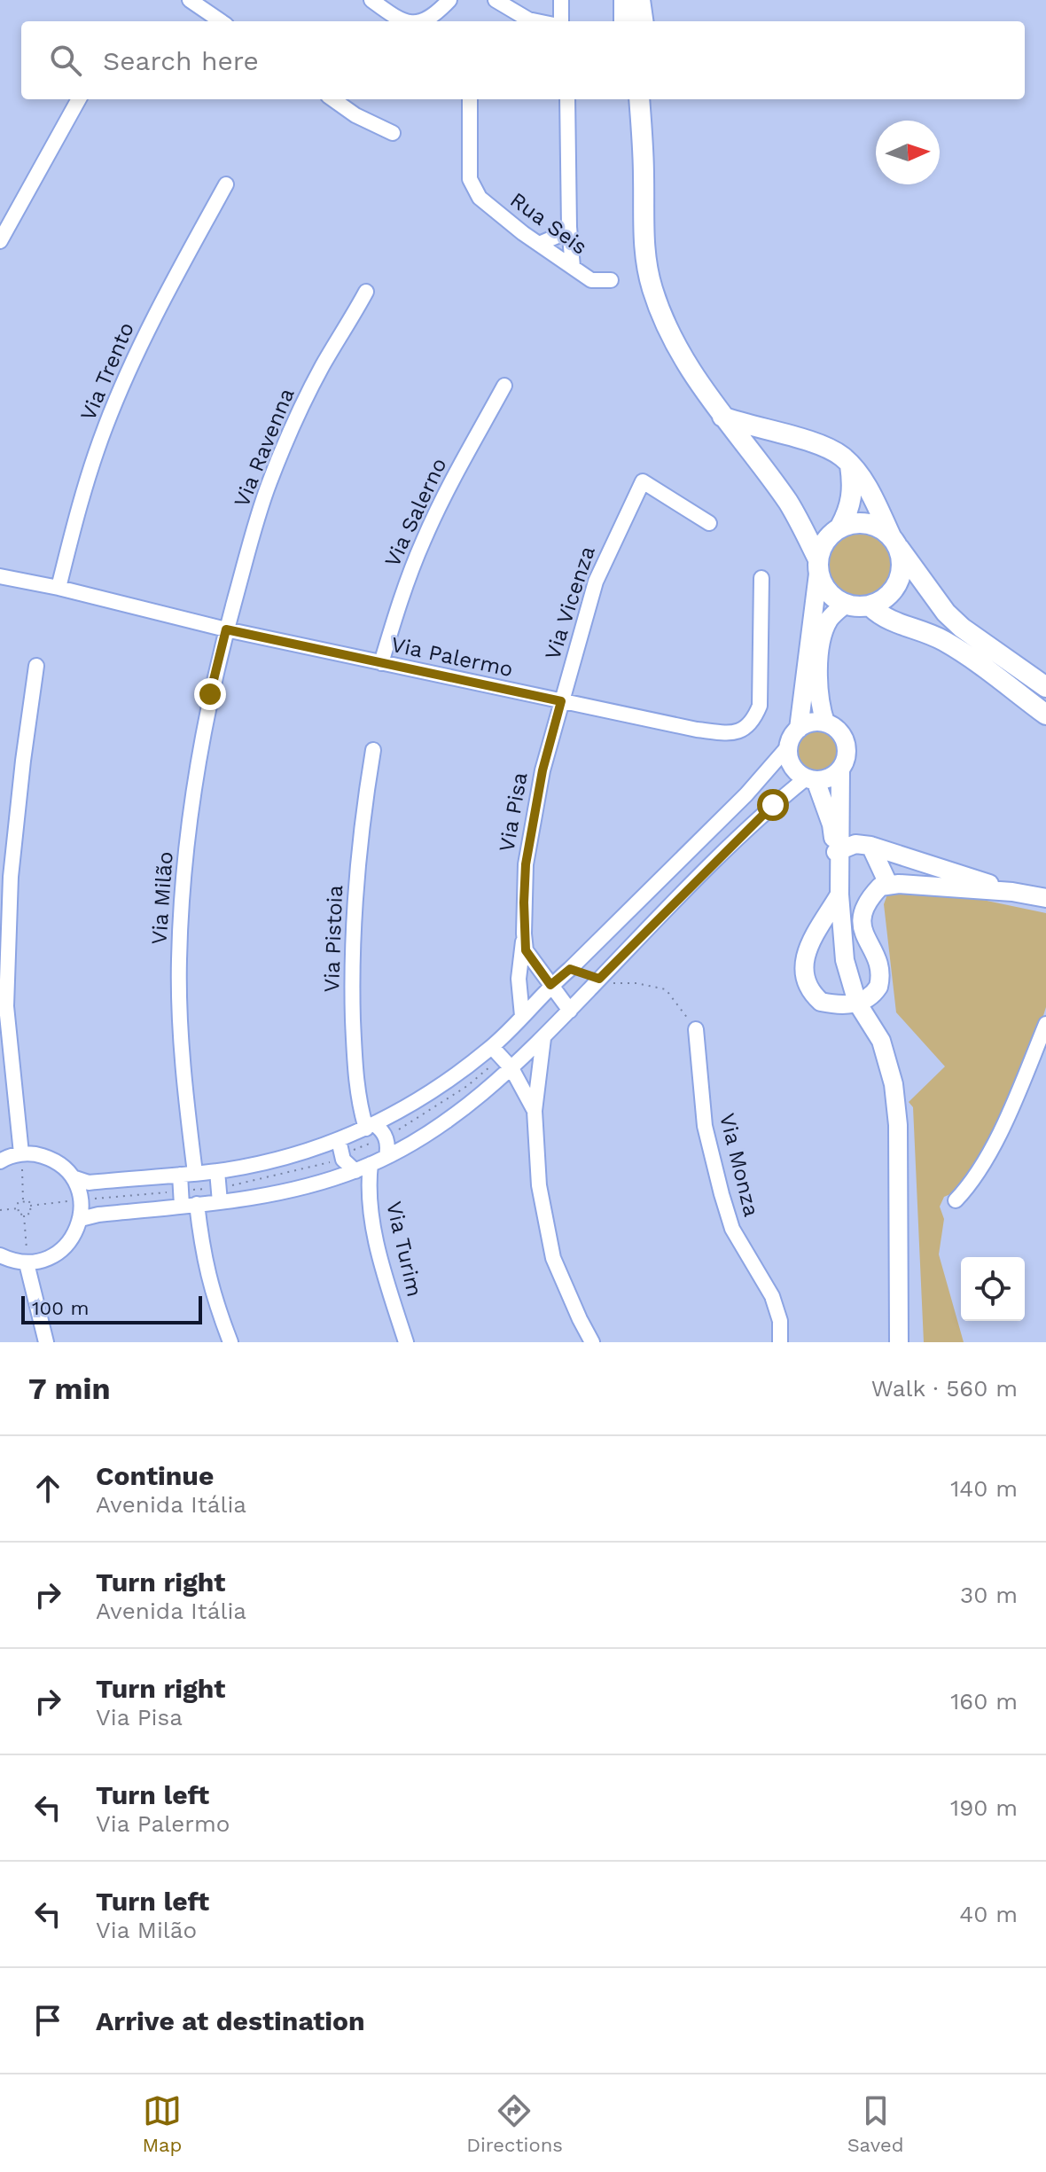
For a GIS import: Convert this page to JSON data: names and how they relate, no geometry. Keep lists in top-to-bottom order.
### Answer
{
  "streets": {
    "street": [
      "Rua Seis",
      "Via Trento",
      "Via Ravenna",
      "Via Salerno",
      "Via Vicenza",
      "Via Palermo",
      "Via Pisa",
      "Via Milão",
      "Via Pistoia",
      "Via Monza",
      "Via Turim"
    ]
  },
  "crossings": [
    ["Via Trento", "Via Palermo"],
    ["Via Ravenna", "Via Palermo"],
    ["Via Ravenna", "Via Milão"],
    ["Via Salerno", "Via Palermo"],
    ["Via Vicenza", "Via Palermo"],
    ["Via Vicenza", "Via Pisa"],
    ["Via Palermo", "Via Pisa"],
    ["Via Palermo", "Via Milão"],
    ["Via Pistoia", "Via Turim"]
  ],
  "scale_bar": "100 m",
  "north": "right",
  "page": {
    "search": "Search here",
    "scale": "100 m",
    "heading": ["7 min", "Walk · 560 m"],
    "list": [
      ["Continue", "Avenida Itália", "140 m"],
      ["Turn right", "Avenida Itália", "30 m"],
      ["Turn right", "Via Pisa", "160 m"],
      ["Turn left", "Via Palermo", "190 m"],
      ["Turn left", "Via Milão", "40 m"],
      "Arrive at destination"
    ],
    "nav": ["Map", "Directions", "Saved"]
  }
}
